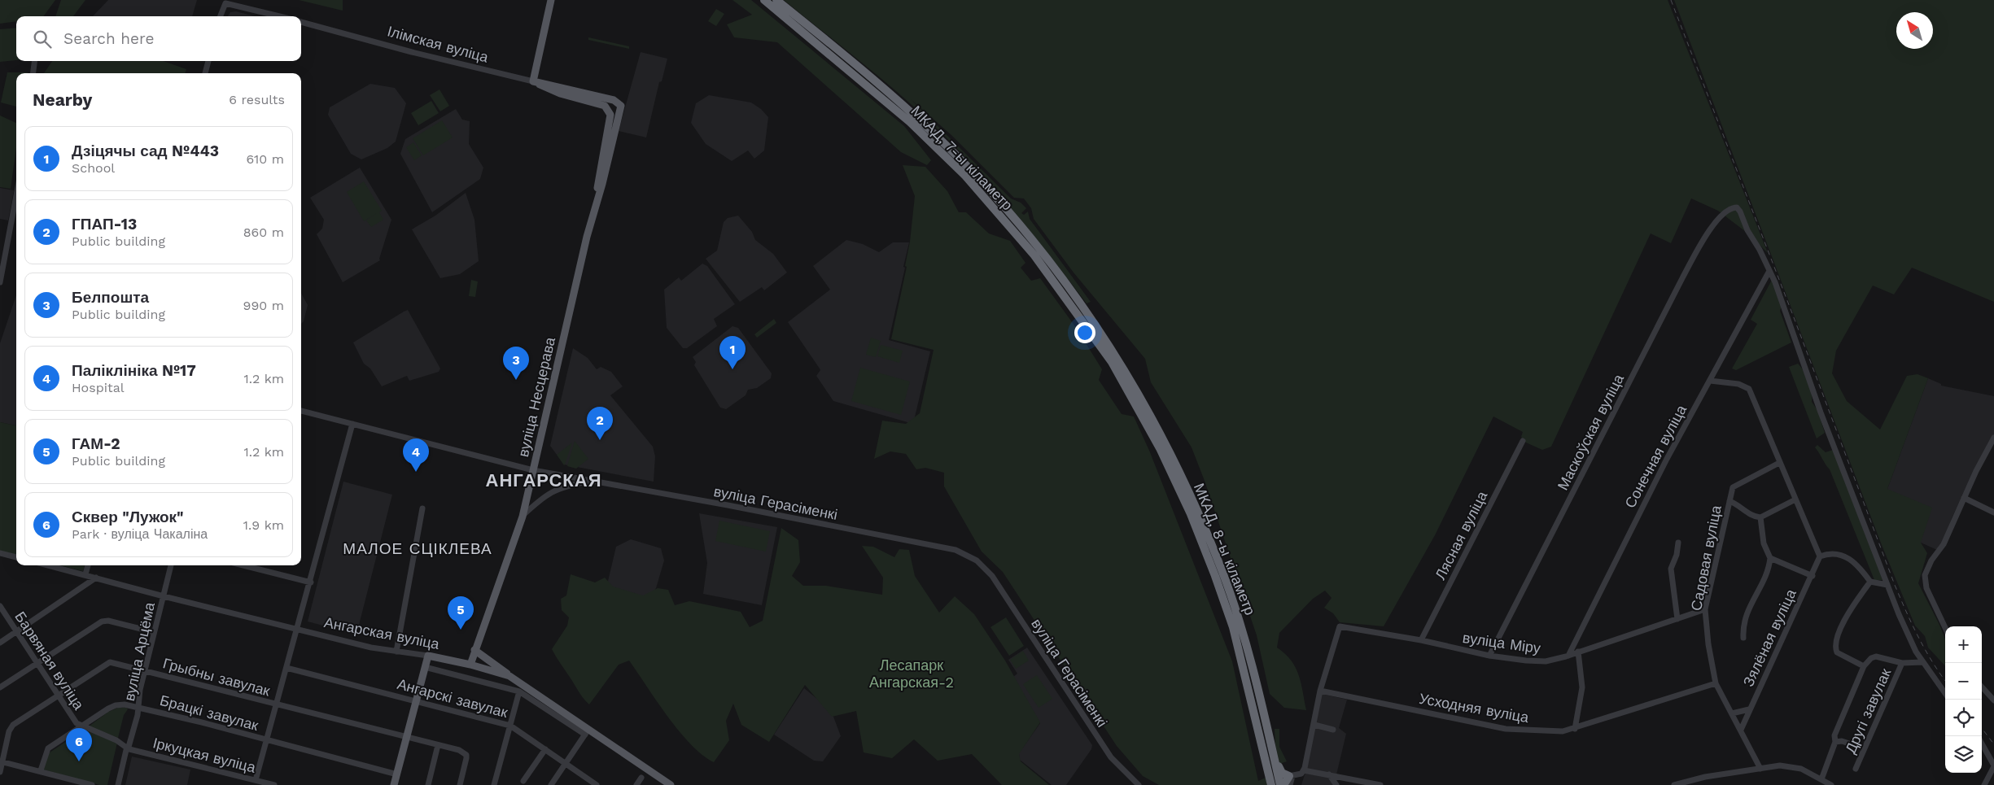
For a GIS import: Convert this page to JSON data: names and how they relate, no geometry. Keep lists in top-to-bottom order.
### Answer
{
  "streets": {
    "highway": ["МКАД, 7-ы кіламетр", "МКАД, 8-ы кіламетр"],
    "main road": ["Ілімская вуліца", "вуліца Несцерава", "Ангарская вуліца"],
    "street": [
      "Маскоўская вуліца",
      "Сонечная вуліца",
      "вуліца Герасіменкі",
      "Лясная вуліца",
      "Садовая вуліца",
      "Зялёная вуліца",
      "вуліца Міру",
      "вуліца Арцёма",
      "Барвяная вуліца",
      "Грыбны завулак",
      "Ангарскі завулак",
      "Усходняя вуліца",
      "Другі завулак",
      "Брацкі завулак",
      "Іркуцкая вуліца"
    ]
  },
  "crossings": [
    ["МКАД, 7-ы кіламетр", "МКАД, 8-ы кіламетр"],
    ["вуліца Несцерава", "вуліца Герасіменкі"],
    ["вуліца Несцерава", "Ангарская вуліца"],
    ["Маскоўская вуліца", "Сонечная вуліца"],
    ["Маскоўская вуліца", "вуліца Міру"],
    ["Сонечная вуліца", "вуліца Міру"],
    ["Лясная вуліца", "вуліца Міру"],
    ["Садовая вуліца", "Зялёная вуліца"],
    ["Садовая вуліца", "вуліца Міру"],
    ["Садовая вуліца", "Усходняя вуліца"],
    ["Ангарская вуліца", "вуліца Арцёма"],
    ["вуліца Міру", "Усходняя вуліца"],
    ["вуліца Арцёма", "Барвяная вуліца"],
    ["вуліца Арцёма", "Грыбны завулак"],
    ["вуліца Арцёма", "Брацкі завулак"],
    ["вуліца Арцёма", "Іркуцкая вуліца"],
    ["Барвяная вуліца", "Грыбны завулак"],
    ["Барвяная вуліца", "Брацкі завулак"],
    ["Барвяная вуліца", "Іркуцкая вуліца"]
  ],
  "districts": ["АНГАРСКАЯ", "МАЛОЕ СЦІКЛЕВА"],
  "parks": ["Лесапарк Ангарская-2"],
  "north": "top left",
  "page": {
    "search": "Search here",
    "heading": ["Nearby", "6 results"],
    "list": [
      {
        "mark": "1",
        "name": "Дзіцячы сад №443",
        "note": "School",
        "value": "610 m"
      },
      {
        "mark": "2",
        "name": "ГПАП-13",
        "note": "Public building",
        "value": "860 m"
      },
      {
        "mark": "3",
        "name": "Белпошта",
        "note": "Public building",
        "value": "990 m"
      },
      {
        "mark": "4",
        "name": "Паліклініка №17",
        "note": "Hospital",
        "value": "1.2 km"
      },
      {
        "mark": "5",
        "name": "ГАМ-2",
        "note": "Public building",
        "value": "1.2 km"
      },
      {
        "mark": "6",
        "name": "Сквер \"Лужок\"",
        "note": "Park · вуліца Чакаліна",
        "value": "1.9 km"
      }
    ],
    "pins": [
      "1",
      "3",
      "2",
      "4",
      "5",
      "6"
    ],
    "map_buttons": ["+", "−"]
  }
}
